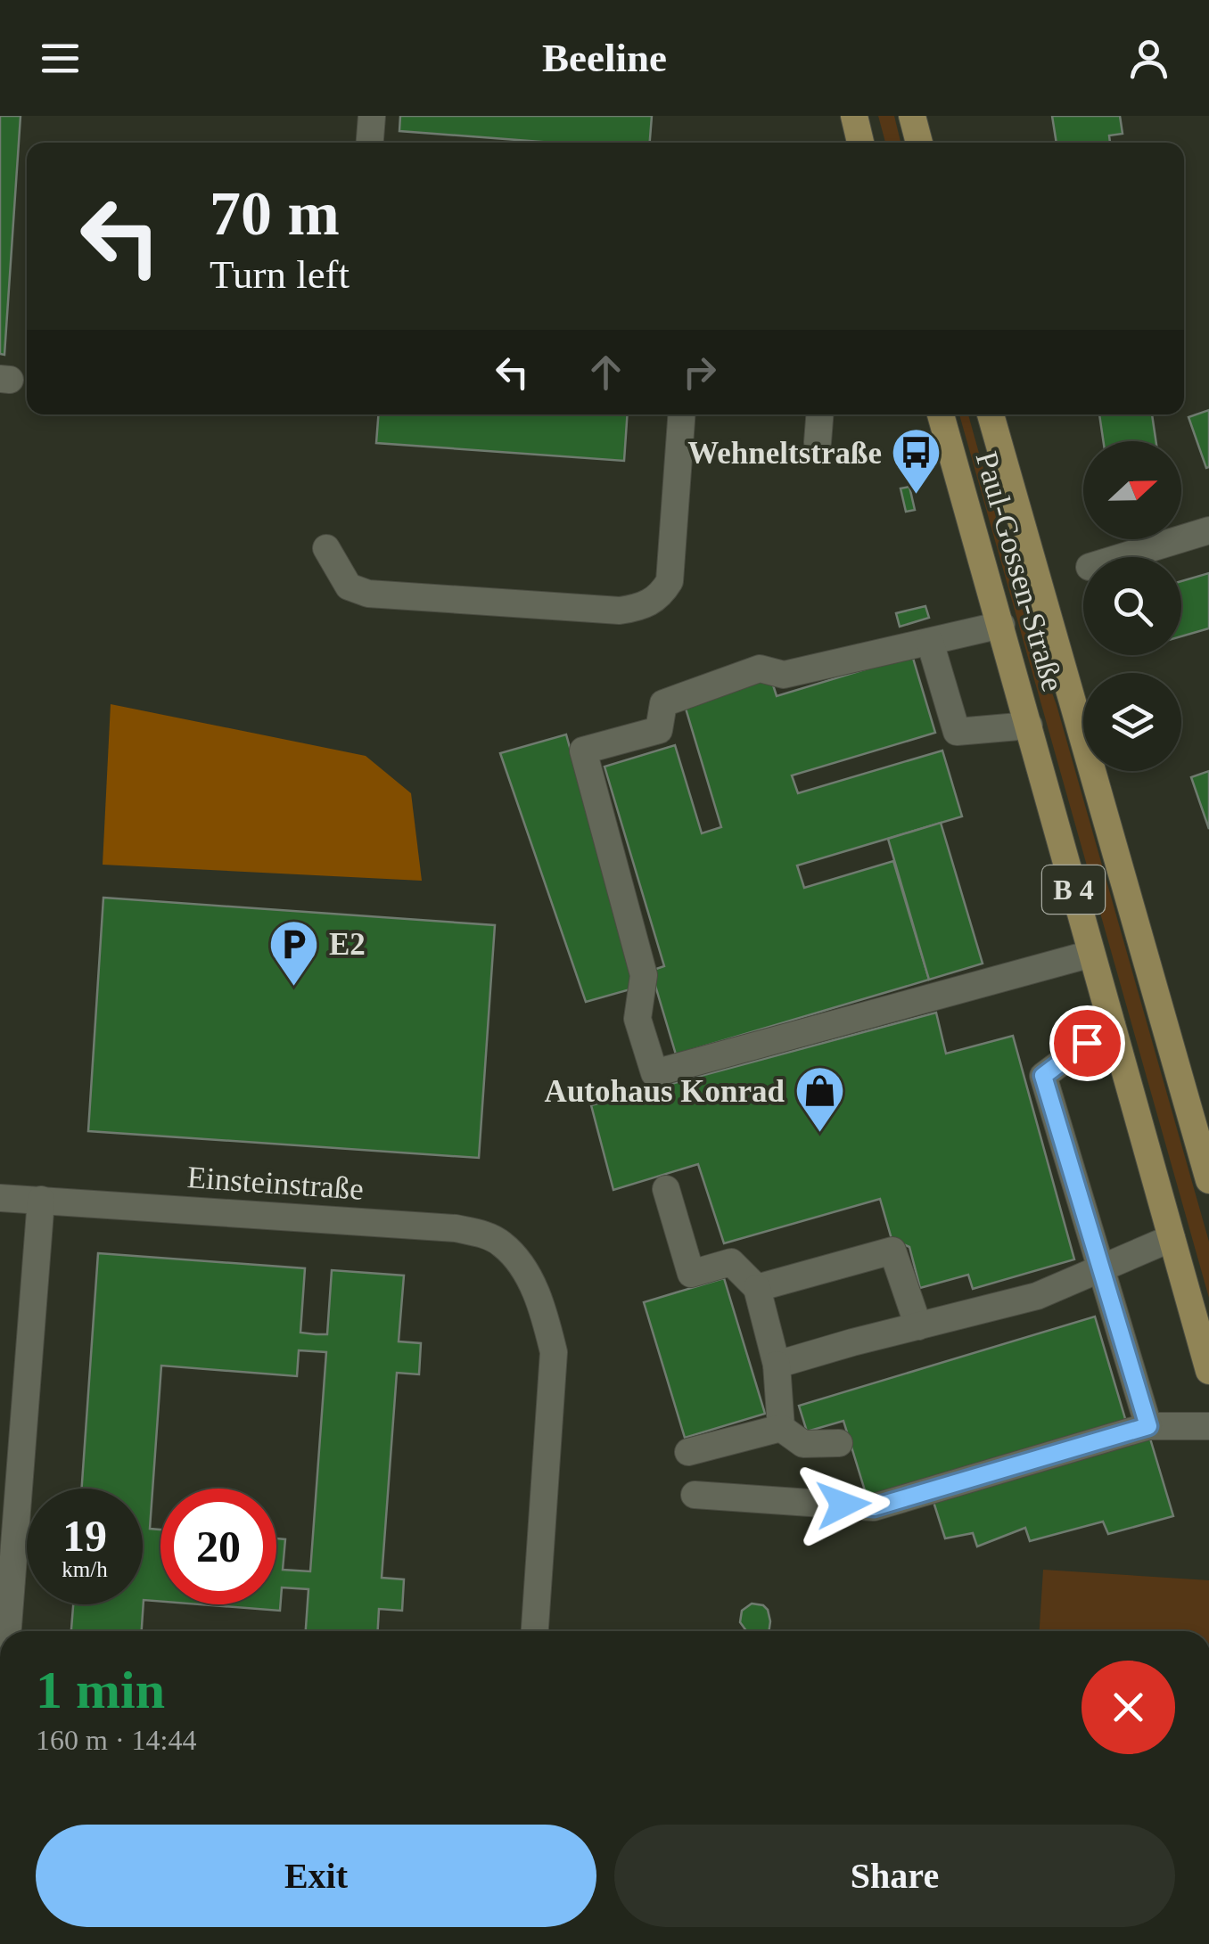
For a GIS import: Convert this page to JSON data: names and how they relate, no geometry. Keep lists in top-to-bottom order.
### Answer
{
  "streets": {
    "main road": ["Paul-Gossen-Straße", "B 4"],
    "street": ["Einsteinstraße"]
  },
  "places": {
    "bus stop": ["Wehneltstraße"],
    "parking": ["E2"],
    "shop": ["Autohaus Konrad"]
  },
  "north": "right",
  "page": {
    "header": "Beeline",
    "turn": ["70 m", "Turn left"],
    "speed": "19 km/h",
    "limit": "20",
    "heading": ["1 min", "160 m · 14:44"],
    "buttons": ["Exit", "Share"]
  }
}
